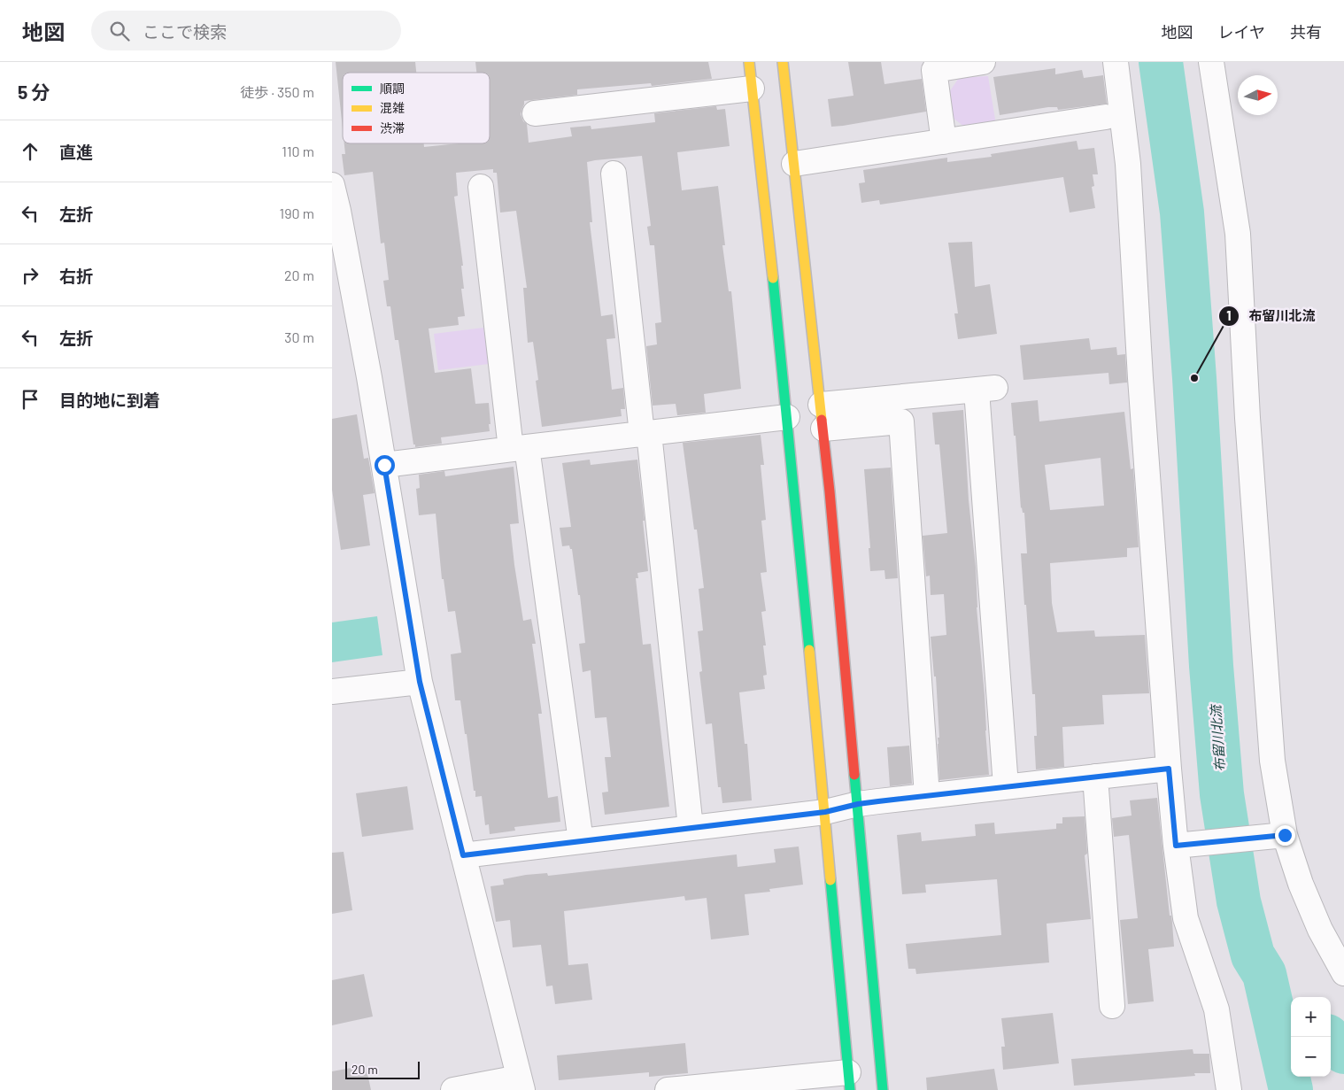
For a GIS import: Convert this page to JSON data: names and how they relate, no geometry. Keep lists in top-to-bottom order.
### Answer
{
  "water": ["布留川北流"],
  "places": ["布留川北流"],
  "legend": ["順調", "混雑", "渋滞"],
  "scale_bar": "20 m",
  "north": "right",
  "page": {
    "header": "地図",
    "search": "ここで検索",
    "nav": ["地図", "レイヤ", "共有"],
    "heading": ["5 分", "徒歩 · 350 m"],
    "list": [
      ["直進", "110 m"],
      ["左折", "190 m"],
      ["右折", "20 m"],
      ["左折", "30 m"],
      "目的地に到着"
    ],
    "map_buttons": ["+", "−"],
    "scale": "20 m"
  }
}
